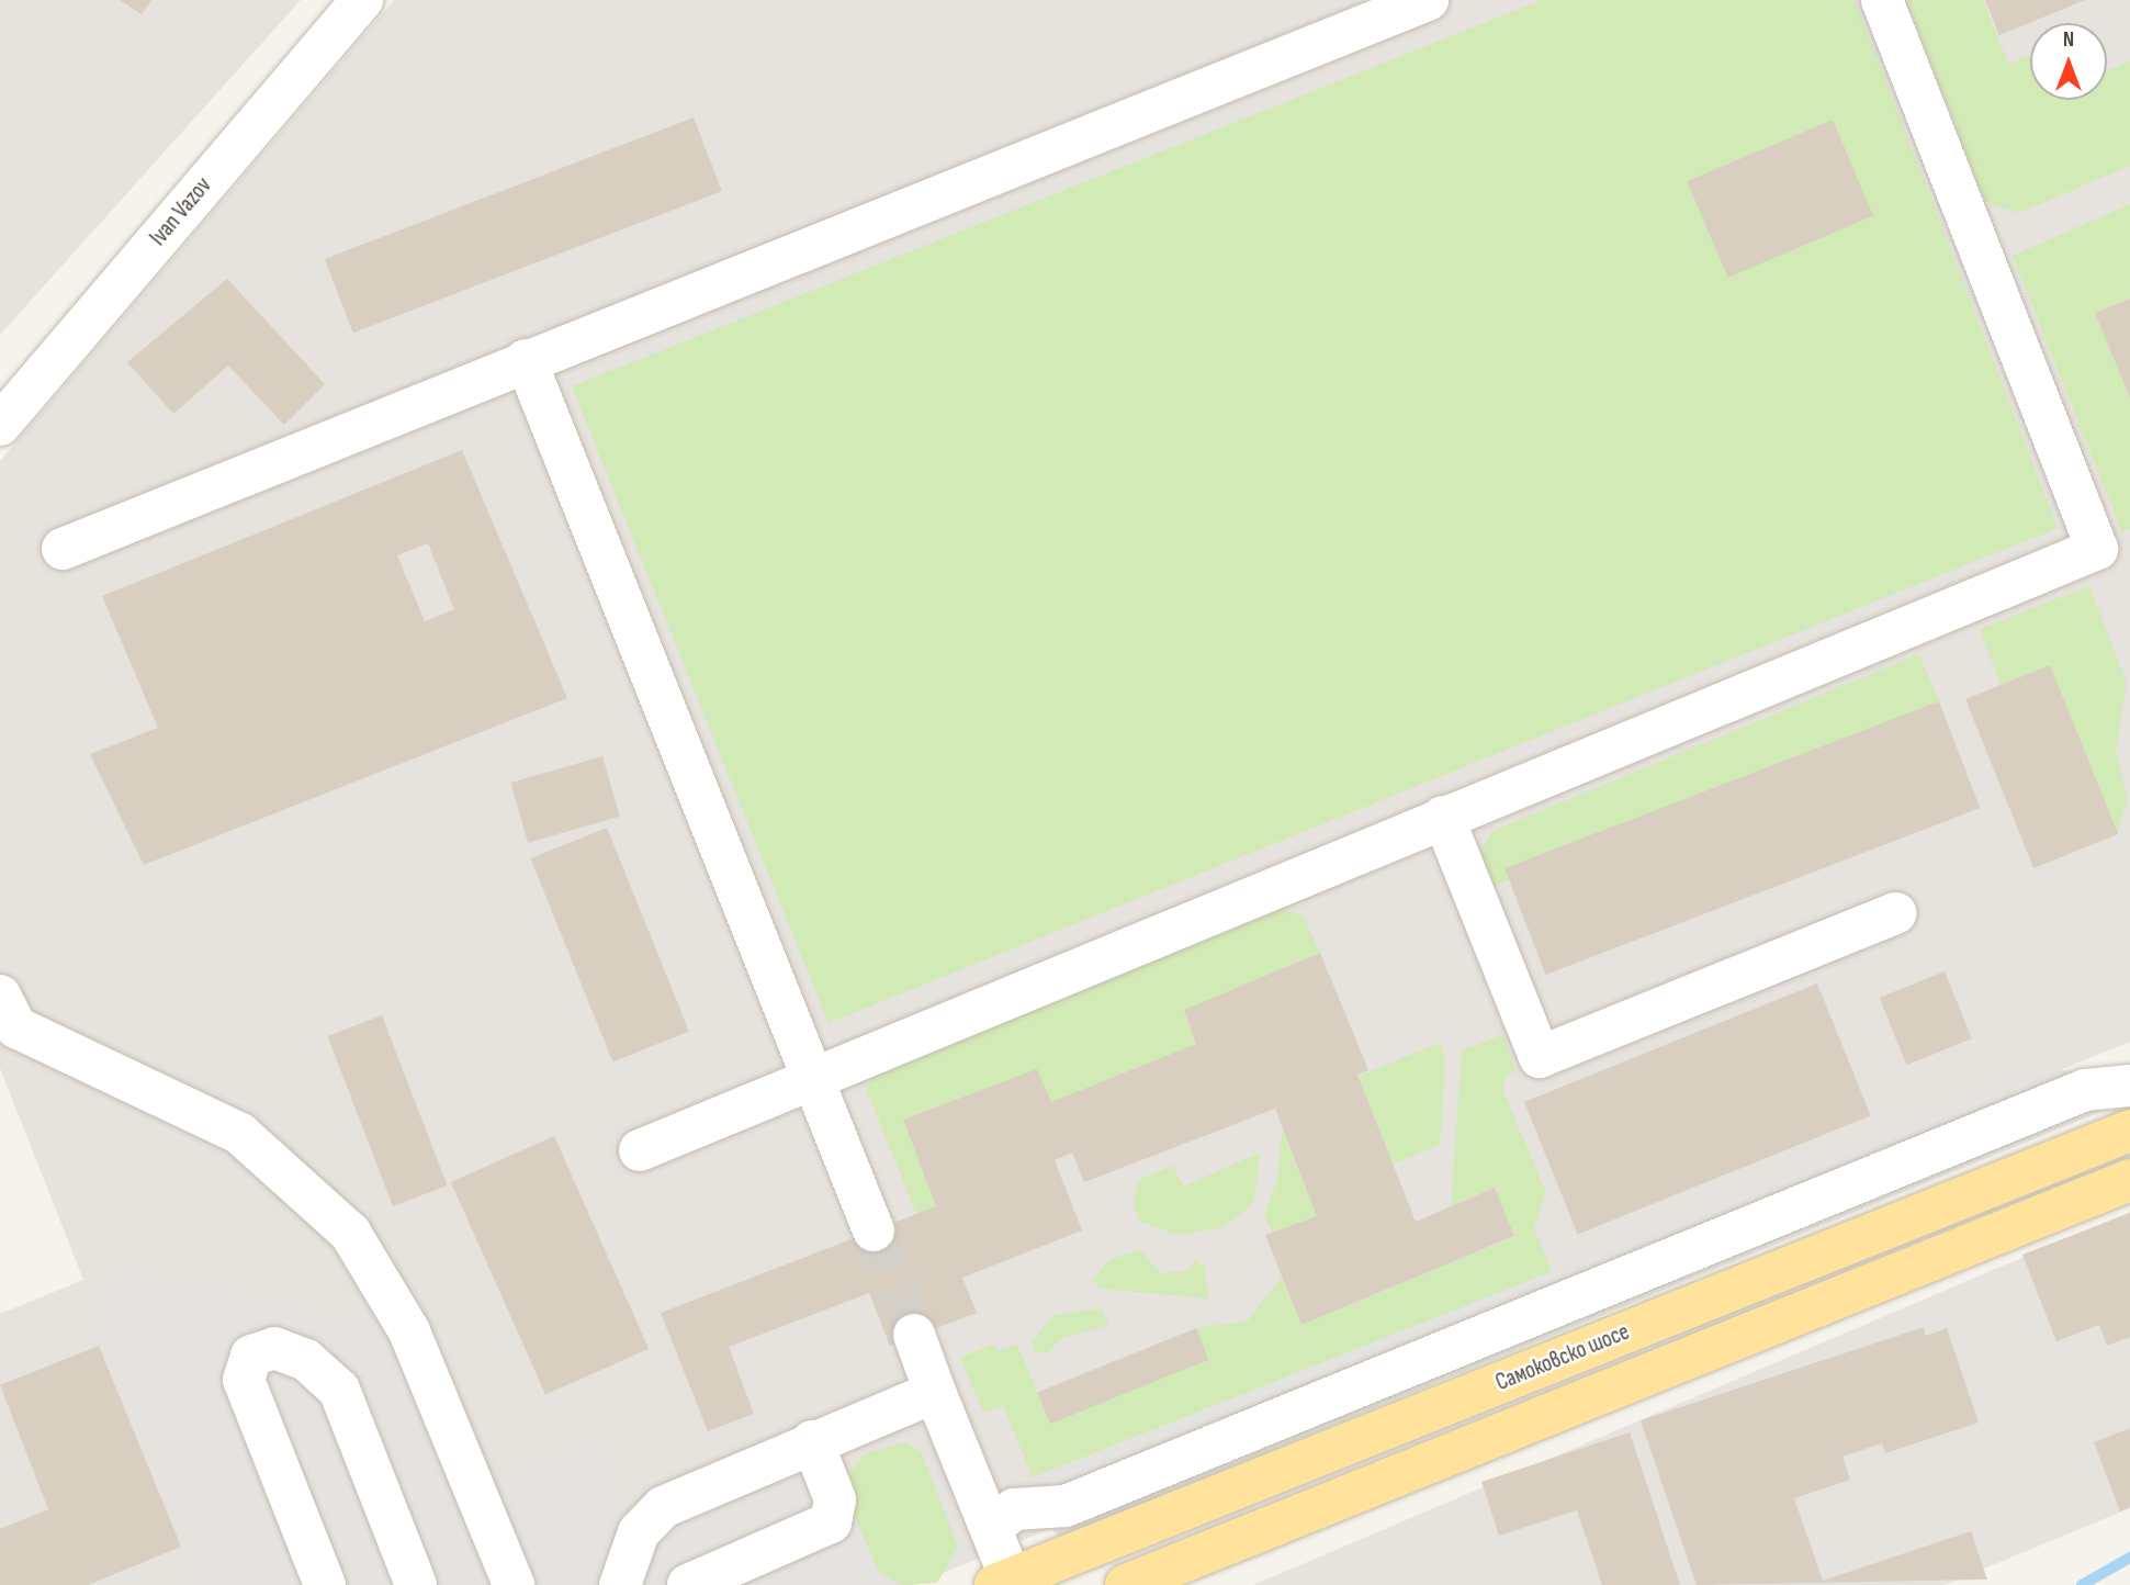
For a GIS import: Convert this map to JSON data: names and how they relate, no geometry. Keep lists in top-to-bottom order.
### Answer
{
  "streets": {
    "main road": ["Самоковско шосе"],
    "street": ["Ivan Vazov"]
  },
  "north": "top"
}
